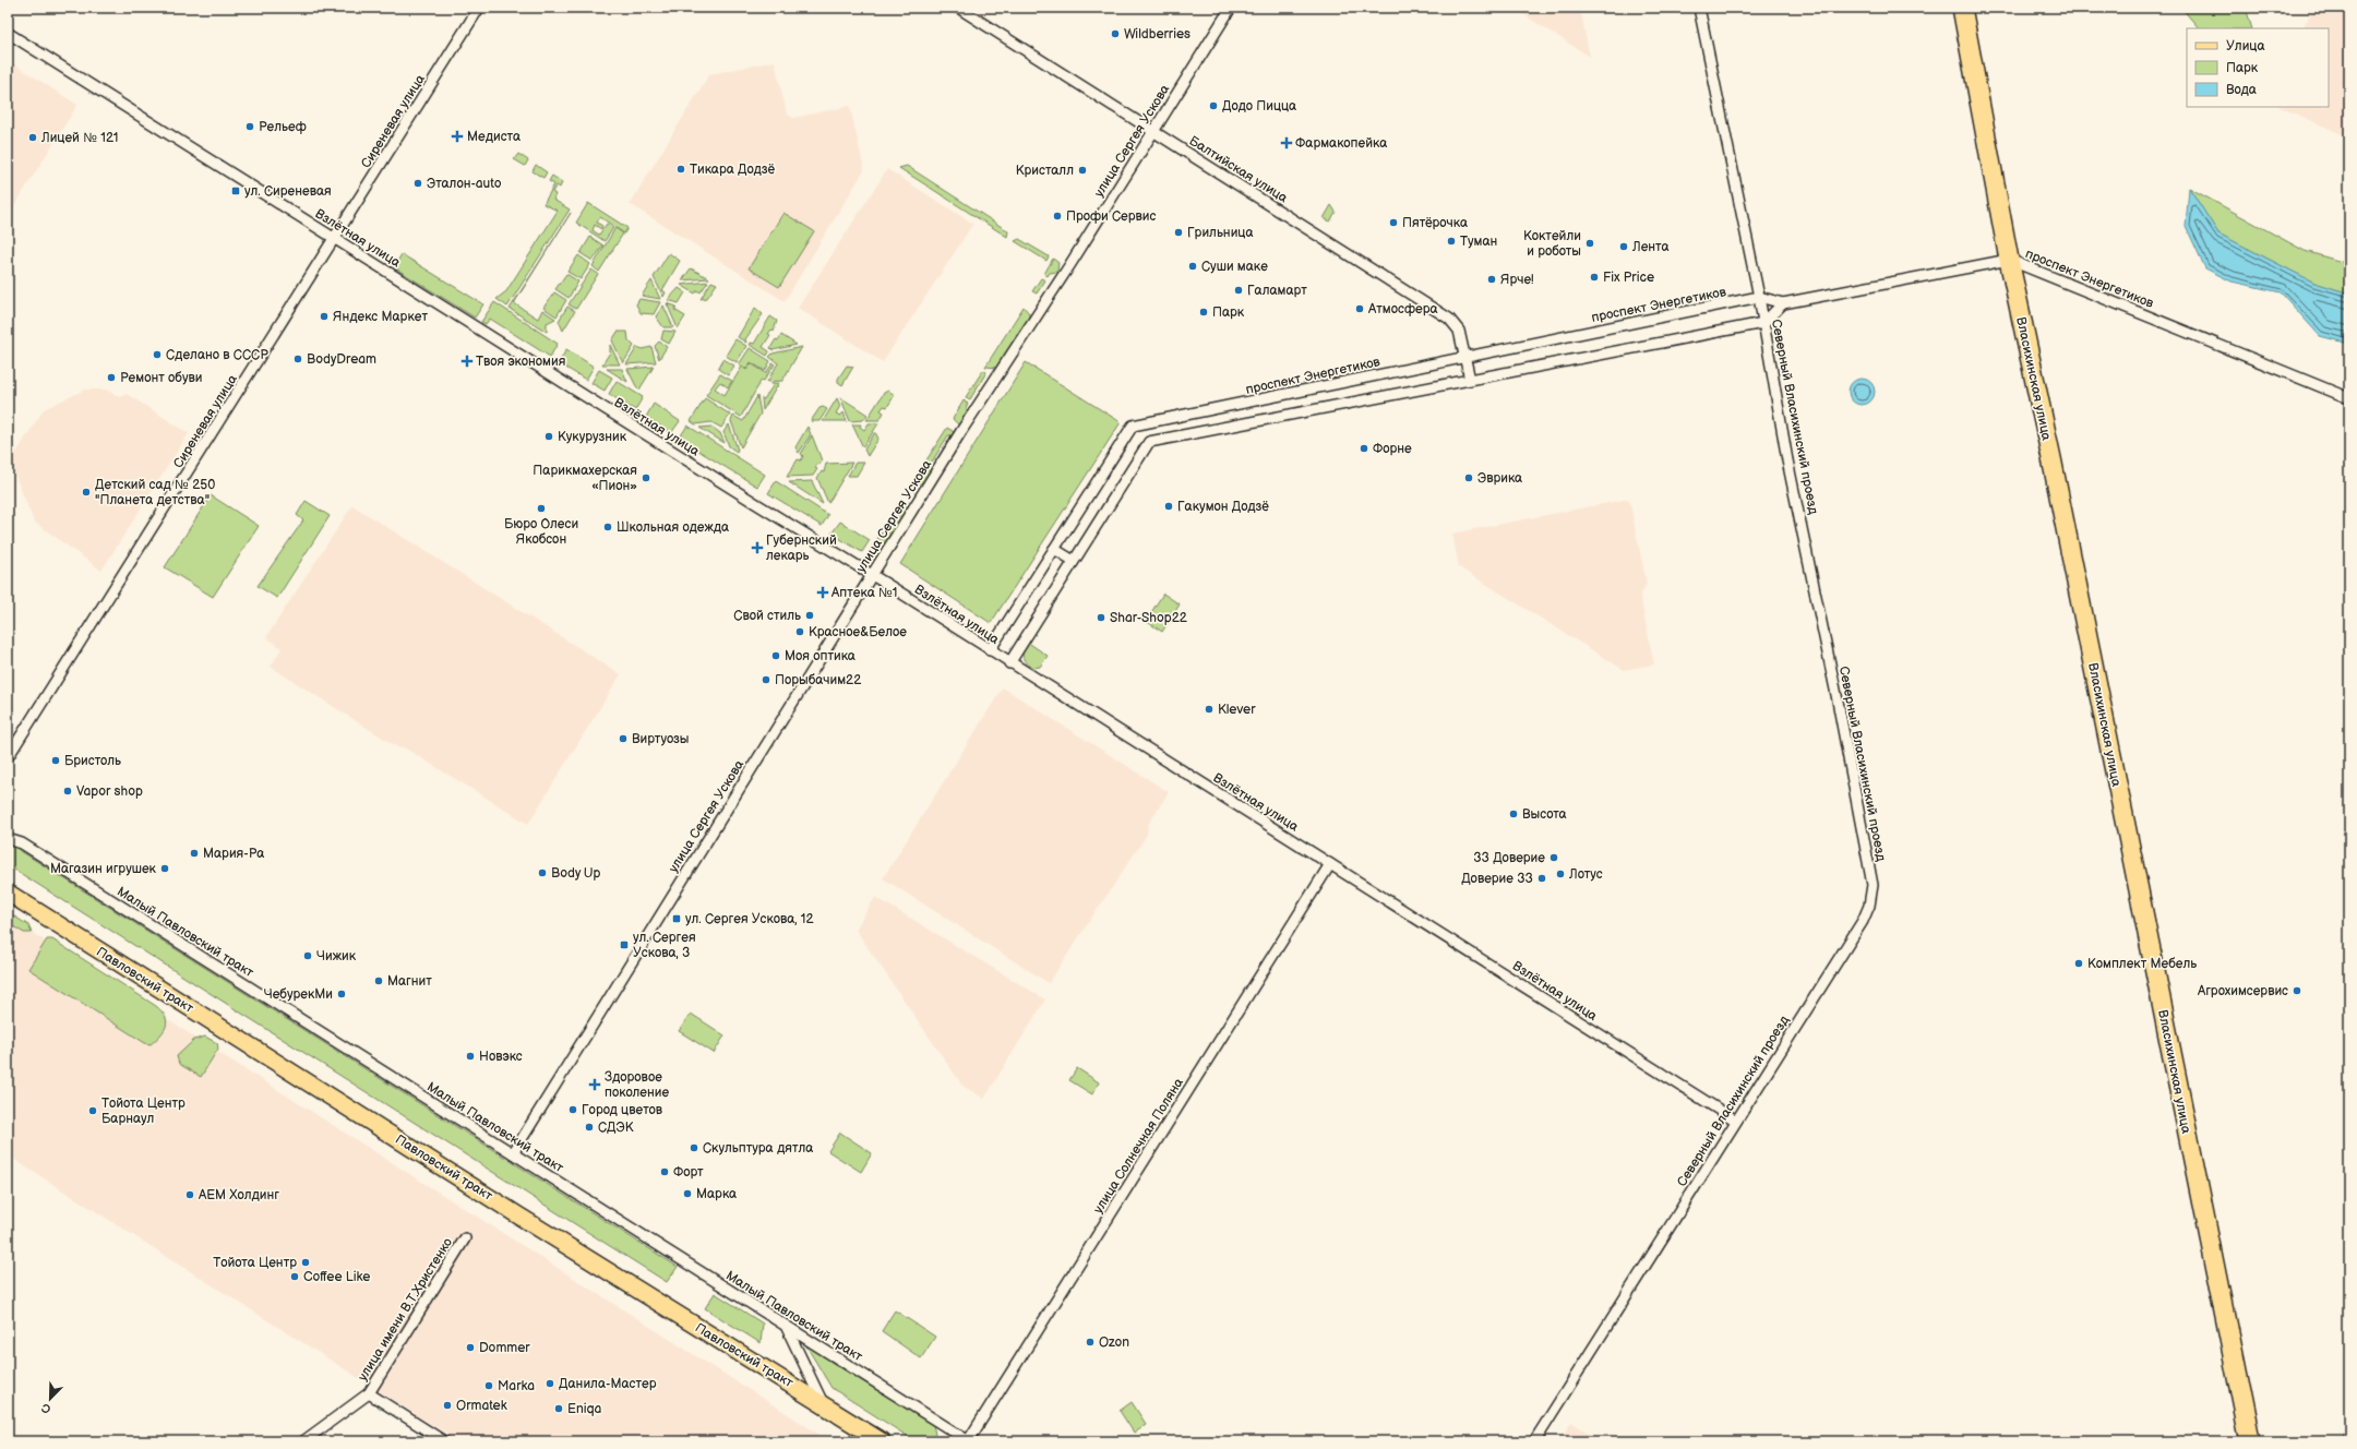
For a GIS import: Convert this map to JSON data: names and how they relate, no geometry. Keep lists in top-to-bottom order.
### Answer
{
  "streets": {
    "highway": ["Власихинская улица"],
    "main road": ["Павловский тракт"],
    "street": [
      "Сиреневая улица",
      "улица Сергея Ускова",
      "Балтийская улица",
      "Взлётная улица",
      "проспект Энергетиков",
      "Северный Власихинский проезд",
      "Малый Павловский тракт",
      "улица Солнечная Поляна",
      "улица имени В.Т.Христенко"
    ]
  },
  "crossings": [
    ["Сиреневая улица", "Взлётная улица"],
    ["улица Сергея Ускова", "Балтийская улица"],
    ["улица Сергея Ускова", "Взлётная улица"],
    ["улица Сергея Ускова", "Малый Павловский тракт"],
    ["Балтийская улица", "проспект Энергетиков"],
    ["Взлётная улица", "проспект Энергетиков"],
    ["Взлётная улица", "Северный Власихинский проезд"],
    ["Взлётная улица", "улица Солнечная Поляна"],
    ["проспект Энергетиков", "Власихинская улица"],
    ["проспект Энергетиков", "Северный Власихинский проезд"],
    ["Малый Павловский тракт", "улица Солнечная Поляна"]
  ],
  "places": {
    "other": [
      "Wildberries",
      "Додо Пицца",
      "Рельеф",
      "Лицей № 121",
      "Тикара Додзё",
      "Кристалл",
      "Эталон-auto",
      "Профи Сервис",
      "Пятёрочка",
      "Грильница",
      "Туман",
      "Коктейли и роботы",
      "Лента",
      "Суши маке",
      "Fix Price",
      "Ярче!",
      "Галамарт",
      "Атмосфера",
      "Парк",
      "Яндекс Маркет",
      "Сделано в СССР",
      "BodyDream",
      "Ремонт обуви",
      "Кукурузник",
      "Форне",
      "Парикмахерская «Пион»",
      "Эврика",
      "Детский сад № 250 \"Планета детства\"",
      "Гакумон Додзё",
      "Бюро Олеси Якобсон",
      "Школьная одежда",
      "Свой стиль",
      "Shar-Shop22",
      "Красное&Белое",
      "Моя оптика",
      "Порыбачим22",
      "Klever",
      "Виртуозы",
      "Бристоль",
      "Vapor shop",
      "Высота",
      "Мария-Ра",
      "33 Доверие",
      "Магазин игрушек",
      "Body Up",
      "Лотус",
      "Доверие 33",
      "Чижик",
      "Комплект Мебель",
      "Магнит",
      "Агрохимсервис",
      "ЧебурекМи",
      "Новэкс",
      "Город цветов",
      "Тойота Центр Барнаул",
      "СДЭК",
      "Скульптура дятла",
      "Форт",
      "Марка",
      "АЕМ Холдинг",
      "Тойота Центр",
      "Coffee Like",
      "Ozon",
      "Dommer",
      "Данила-Мастер",
      "Marka",
      "Ormatek",
      "Eniqa"
    ],
    "health": [
      "Медиста",
      "Фармакопейка",
      "Твоя экономия",
      "Губернский лекарь",
      "Аптека №1",
      "Здоровое поколение"
    ],
    "transit": ["ул. Сиреневая", "ул. Сергея Ускова, 12", "ул. Сергея Ускова, 3"]
  },
  "legend": ["Улица", "Парк", "Вода"],
  "north": "bottom left"
}
